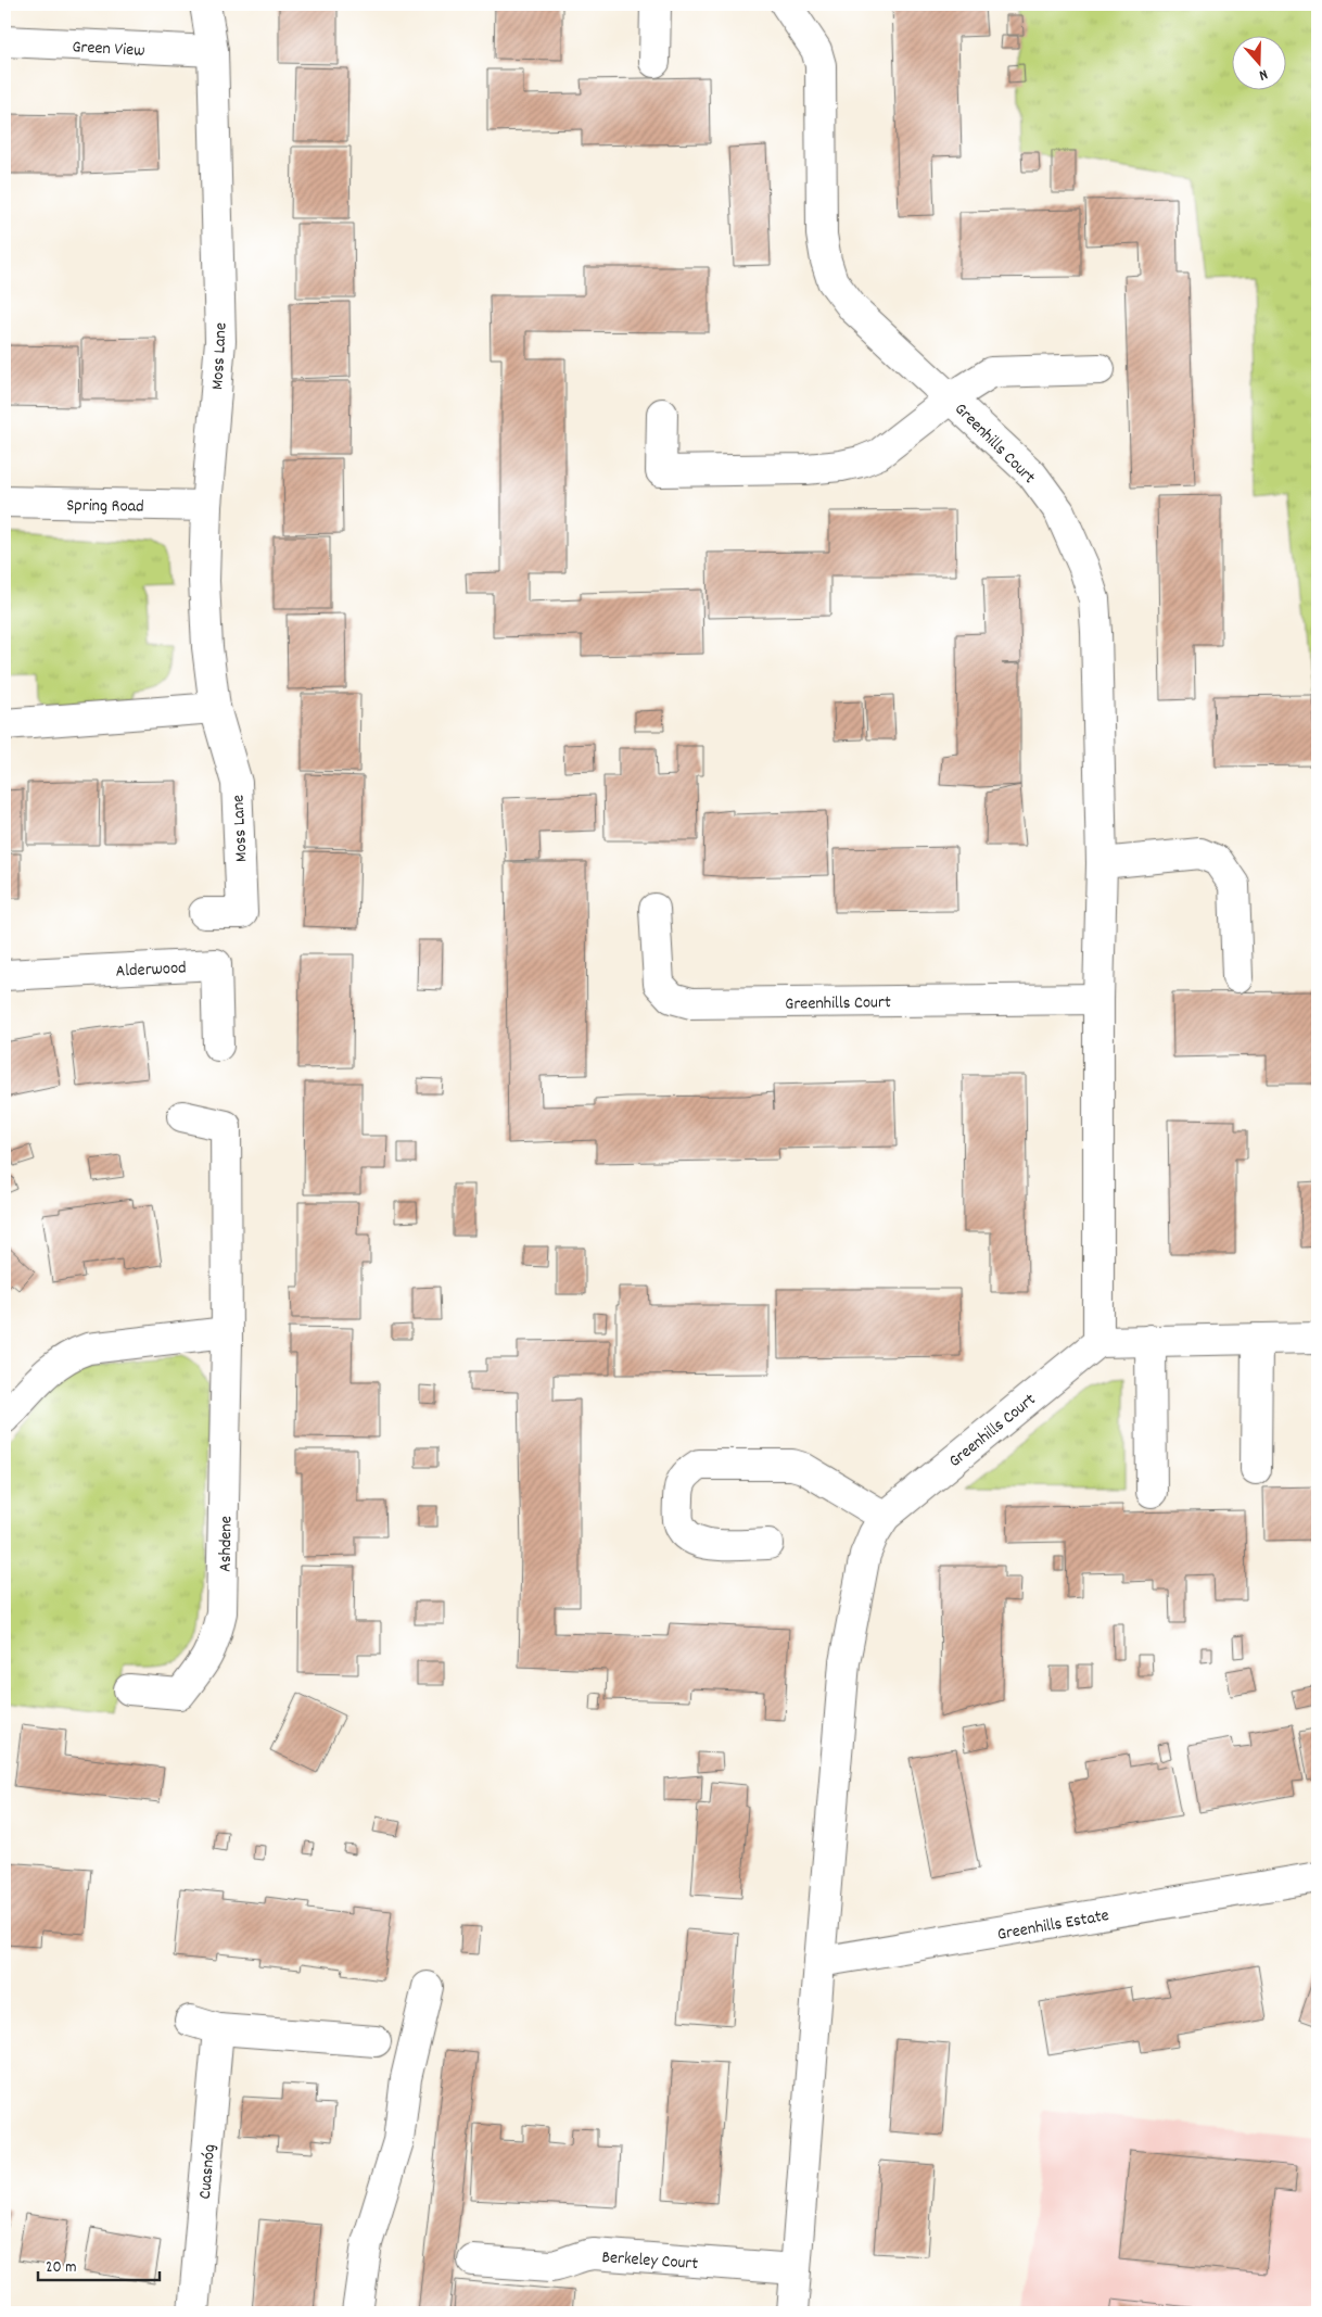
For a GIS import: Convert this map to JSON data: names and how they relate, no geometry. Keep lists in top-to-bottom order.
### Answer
{
  "streets": {
    "street": [
      "Green View",
      "Moss Lane",
      "Greenhills Court",
      "Spring Road",
      "Alderwood",
      "Ashdene",
      "Greenhills Estate",
      "Cuasnóg",
      "Berkeley Court"
    ]
  },
  "crossings": [
    ["Green View", "Moss Lane"],
    ["Moss Lane", "Spring Road"],
    ["Greenhills Court", "Greenhills Estate"],
    ["Greenhills Court", "Berkeley Court"]
  ],
  "scale_bar": "20 m",
  "north": "bottom"
}
